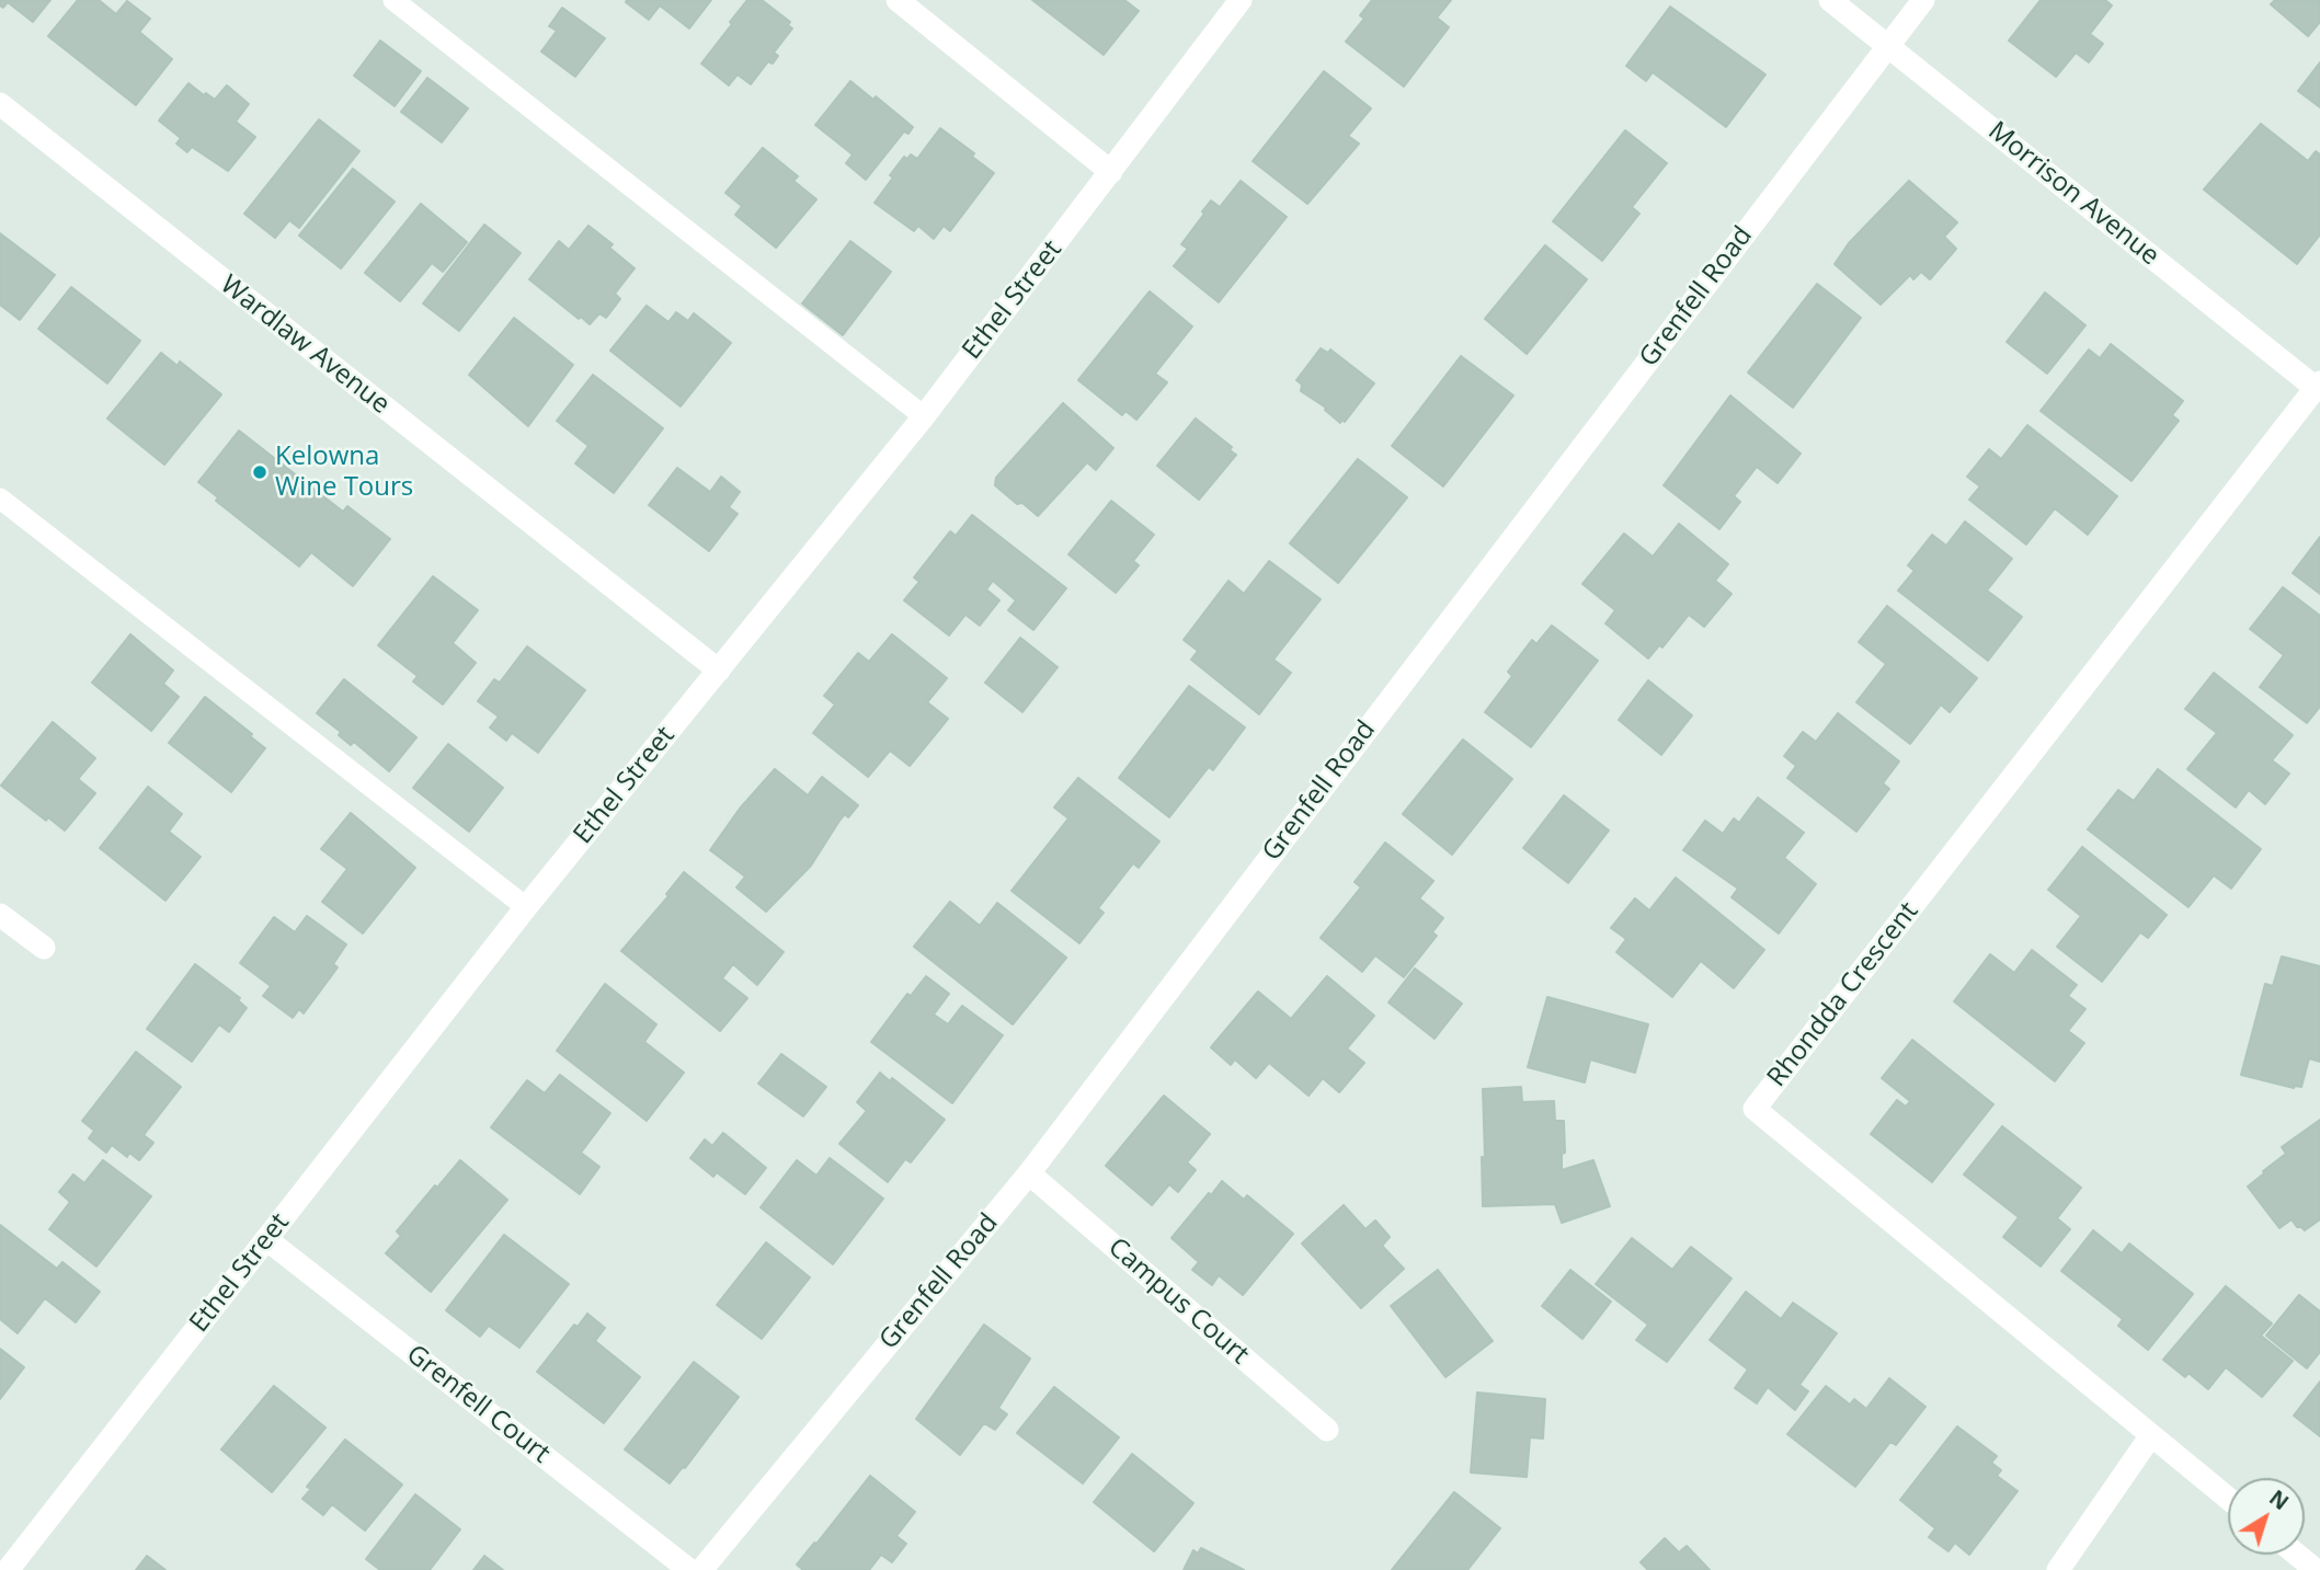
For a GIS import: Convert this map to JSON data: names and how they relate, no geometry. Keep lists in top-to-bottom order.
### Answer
{
  "streets": {
    "street": [
      "Morrison Avenue",
      "Grenfell Road",
      "Ethel Street",
      "Wardlaw Avenue",
      "Rhondda Crescent",
      "Campus Court",
      "Grenfell Court"
    ]
  },
  "crossings": [
    ["Morrison Avenue", "Grenfell Road"],
    ["Morrison Avenue", "Rhondda Crescent"],
    ["Grenfell Road", "Campus Court"],
    ["Ethel Street", "Wardlaw Avenue"],
    ["Ethel Street", "Grenfell Court"]
  ],
  "places": ["Kelowna Wine Tours"],
  "north": "top right"
}
